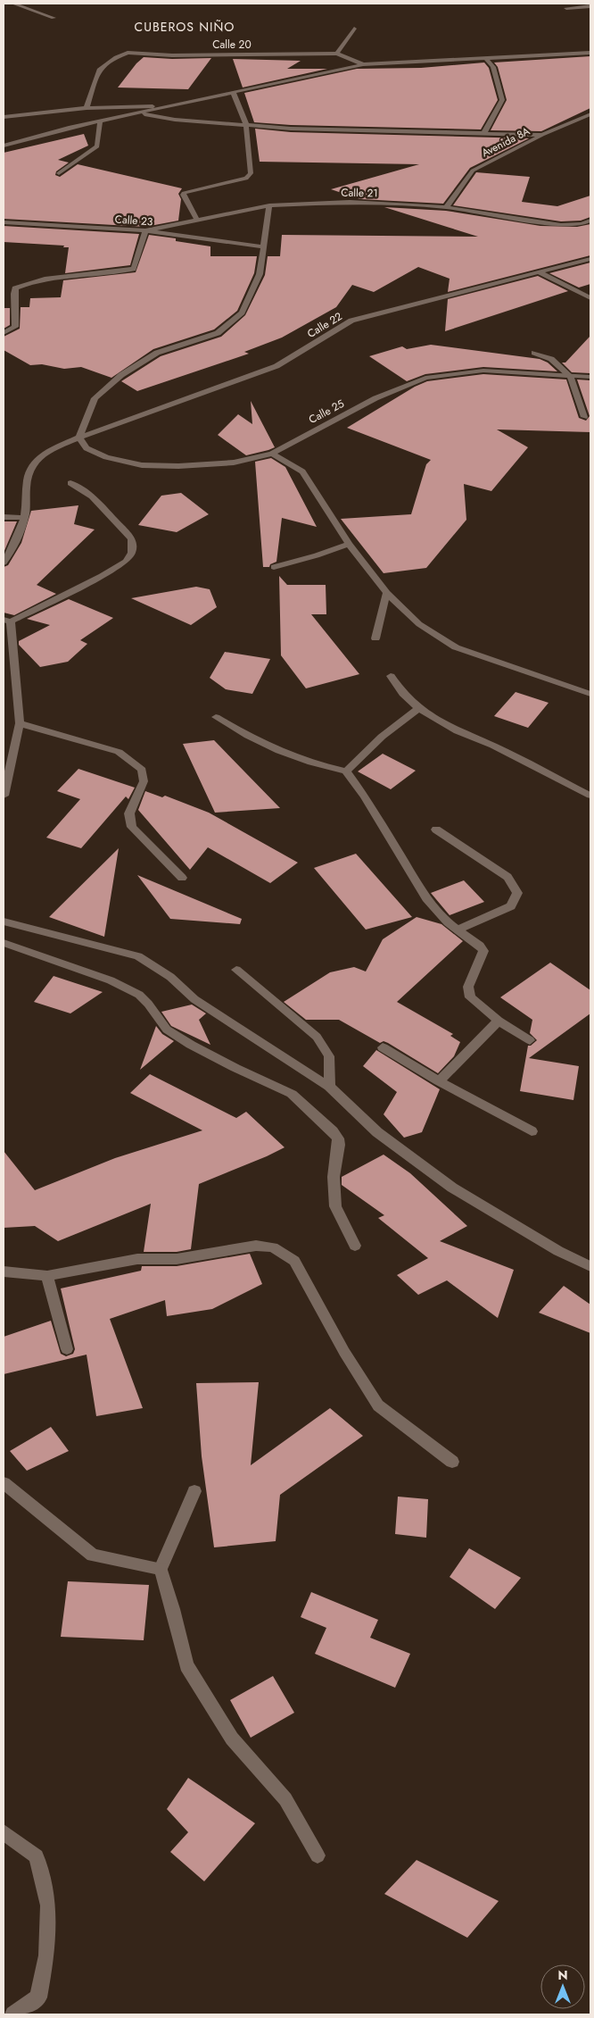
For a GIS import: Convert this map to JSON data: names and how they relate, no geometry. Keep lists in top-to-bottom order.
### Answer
{
  "streets": {
    "street": [
      "Calle 20",
      "Avenida 8A",
      "Calle 21",
      "Calle 23",
      "Calle 22",
      "Calle 25"
    ]
  },
  "crossings": [
    ["Avenida 8A", "Calle 21"],
    ["Calle 21", "Calle 23"],
    ["Calle 22", "Calle 25"]
  ],
  "districts": ["CUBEROS NIÑO"],
  "north": "top"
}
